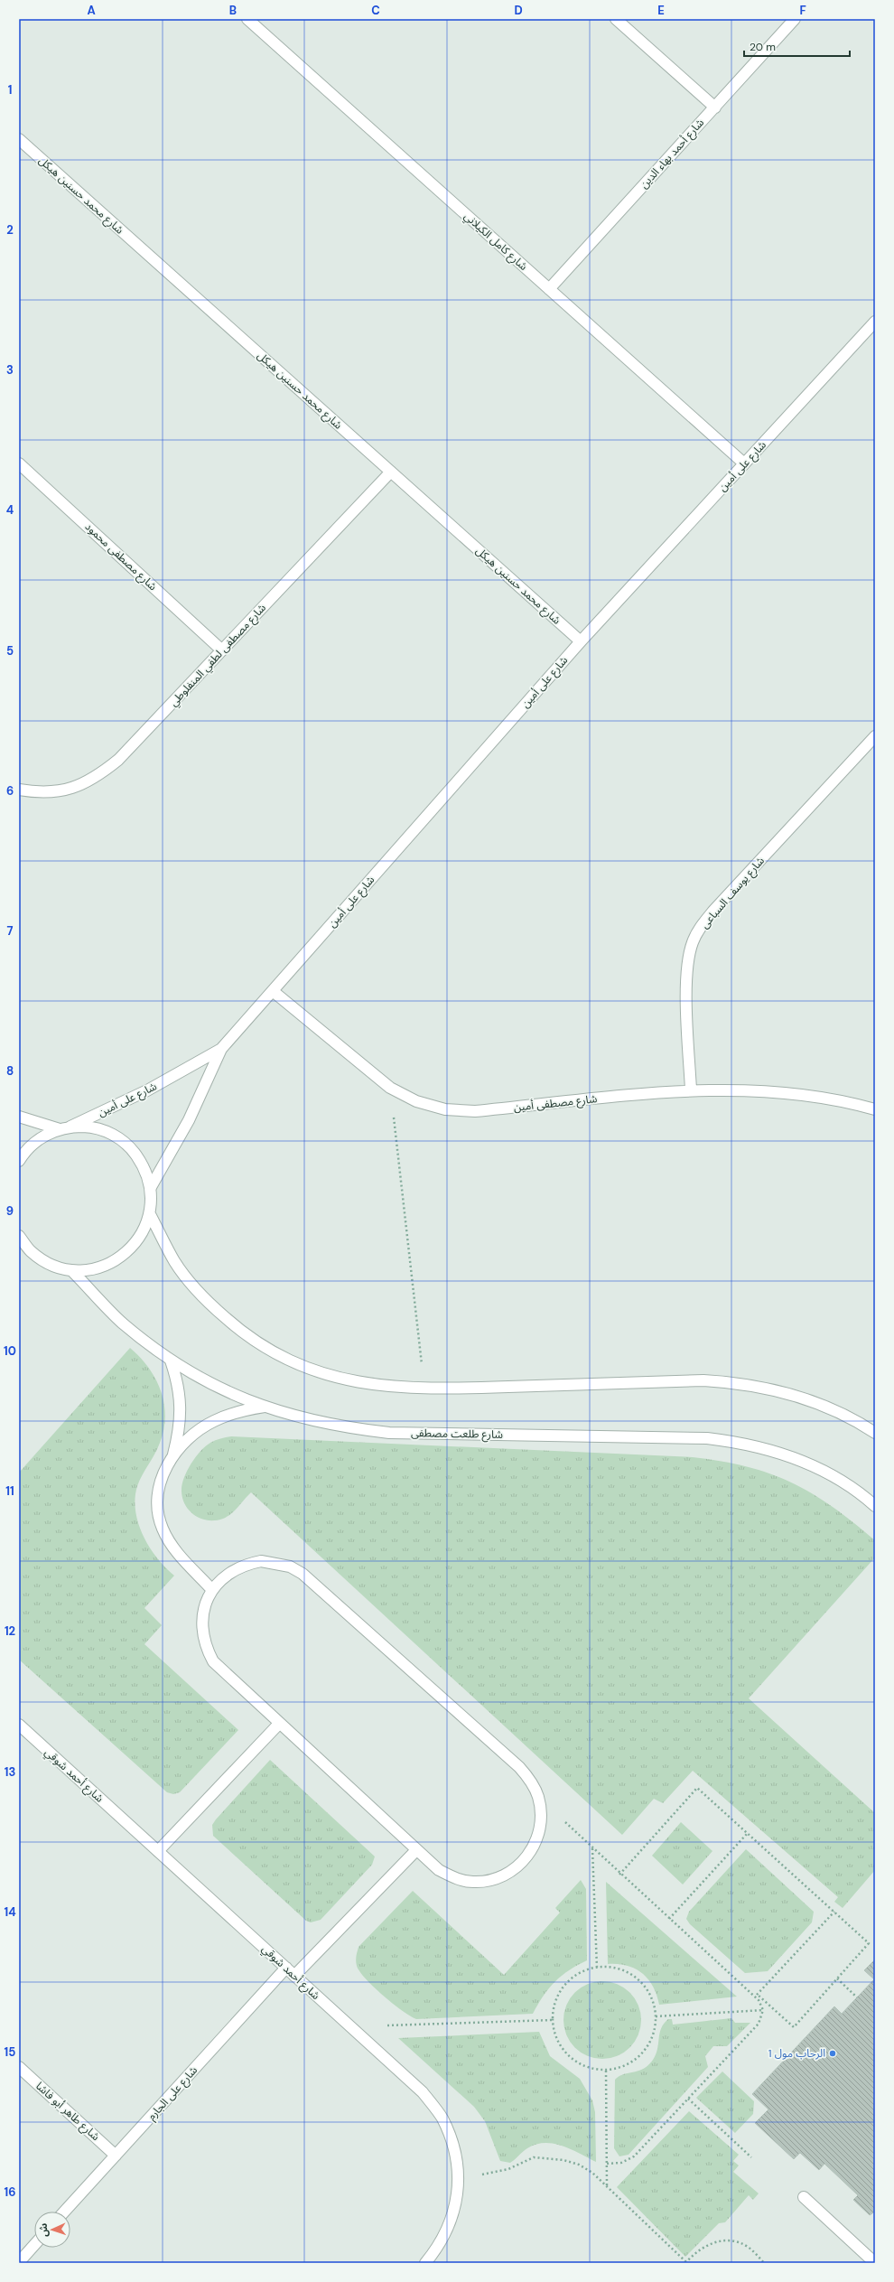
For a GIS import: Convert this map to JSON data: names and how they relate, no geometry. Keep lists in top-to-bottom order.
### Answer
{
  "streets": {
    "street": [
      "شارع أحمد بهاء الدين",
      "شارع محمد حسنين هيكل",
      "شارع كامل الكيلاني",
      "شارع على أمين",
      "شارع مصطفى محمود",
      "شارع مصطفى لطفي المنفلوطي",
      "شارع يوسف السباعى",
      "شارع مصطفى أمين",
      "شارع طلعت مصطفى",
      "شارع أحمد شوقي",
      "شارع على الجارم",
      "شارع طاهر أبو فاشا"
    ]
  },
  "crossings": [
    ["شارع أحمد بهاء الدين", "شارع كامل الكيلاني"],
    ["شارع محمد حسنين هيكل", "شارع على أمين"],
    ["شارع محمد حسنين هيكل", "شارع مصطفى لطفي المنفلوطي"],
    ["شارع كامل الكيلاني", "شارع على أمين"],
    ["شارع على أمين", "شارع مصطفى أمين"],
    ["شارع مصطفى محمود", "شارع مصطفى لطفي المنفلوطي"],
    ["شارع يوسف السباعى", "شارع مصطفى أمين"],
    ["شارع أحمد شوقي", "شارع على الجارم"],
    ["شارع على الجارم", "شارع طاهر أبو فاشا"]
  ],
  "places": ["الرحاب مول 1"],
  "scale_bar": "20 m",
  "north": "left",
  "grid": {
    "columns": [
      "A",
      "B",
      "C",
      "D",
      "E",
      "F"
    ],
    "rows": [
      "1",
      "2",
      "3",
      "4",
      "5",
      "6",
      "7",
      "8",
      "9",
      "10",
      "11",
      "12",
      "13",
      "14",
      "15",
      "16"
    ]
  }
}
